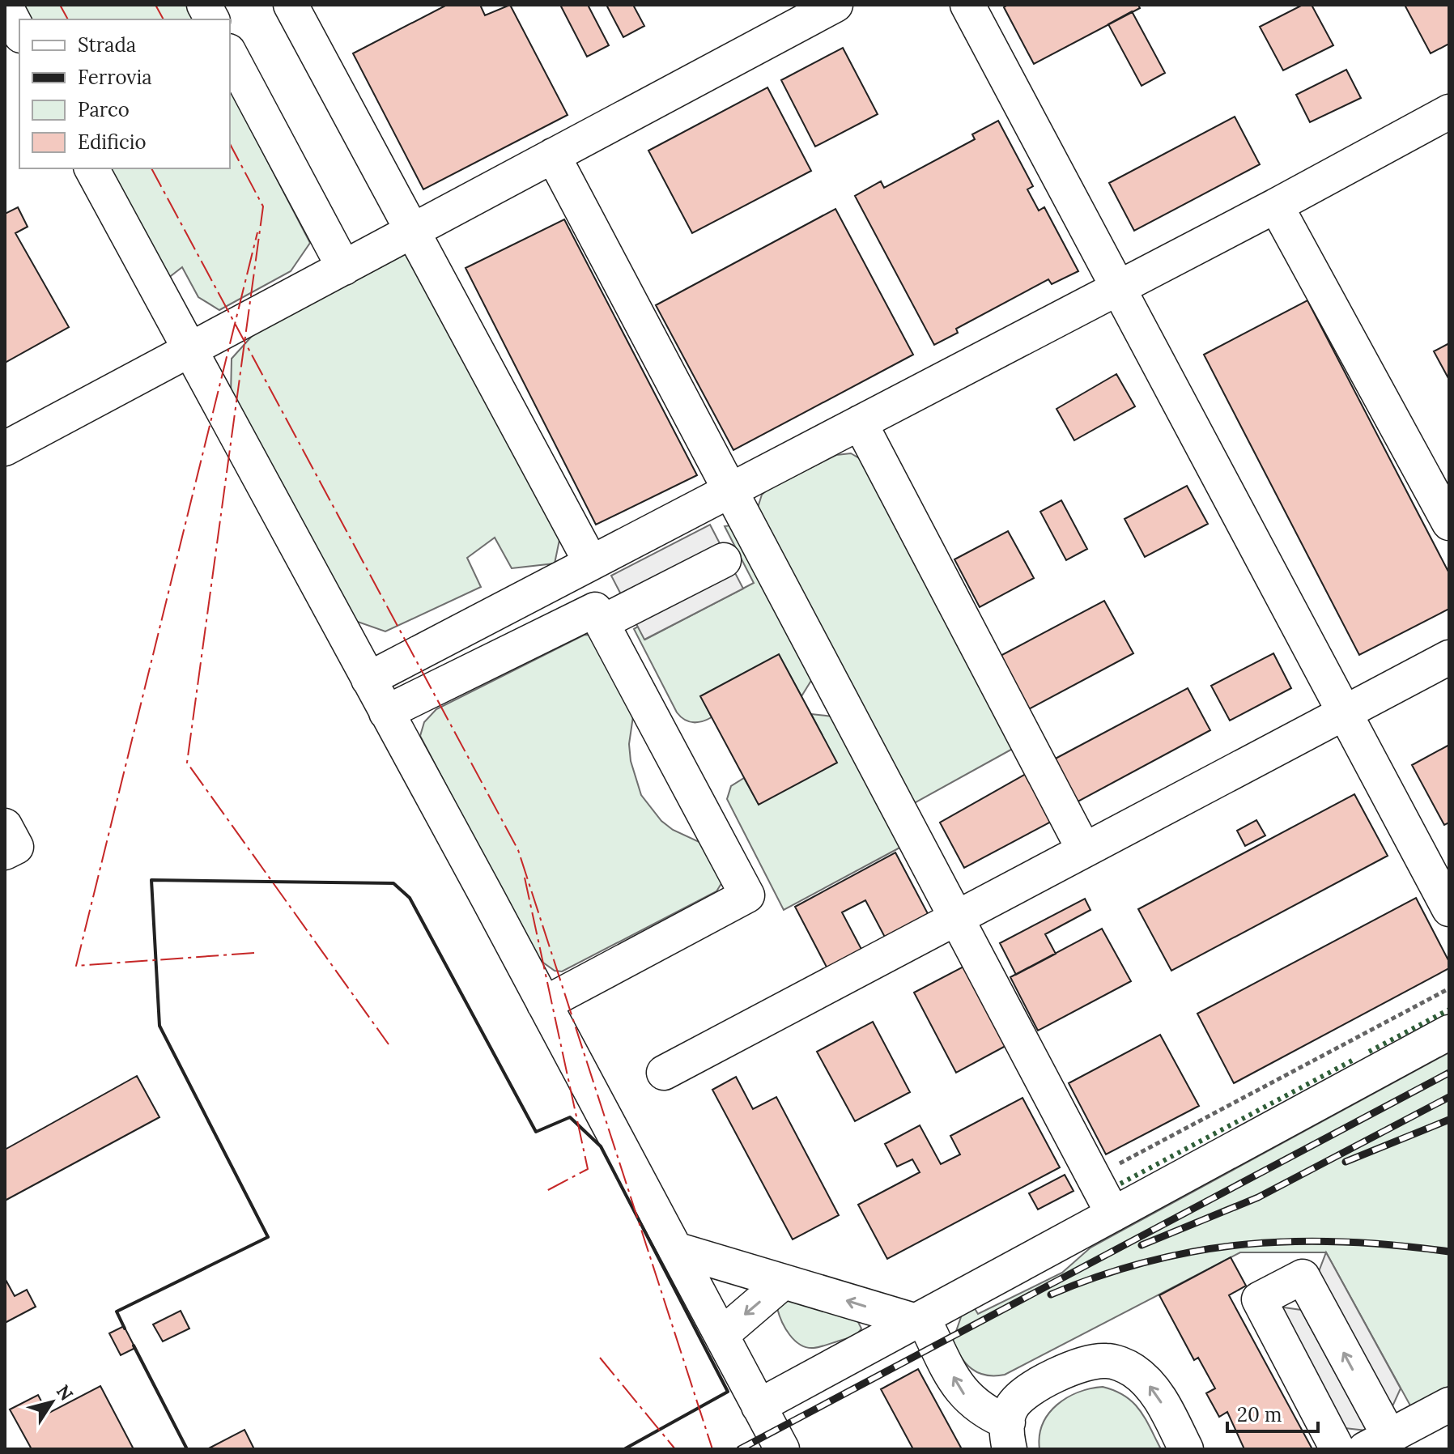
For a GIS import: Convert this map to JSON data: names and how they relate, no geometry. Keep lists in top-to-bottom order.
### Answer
{
  "legend": [
    "Strada",
    "Ferrovia",
    "Parco",
    "Edificio"
  ],
  "scale_bar": "20 m",
  "north": "top right"
}
